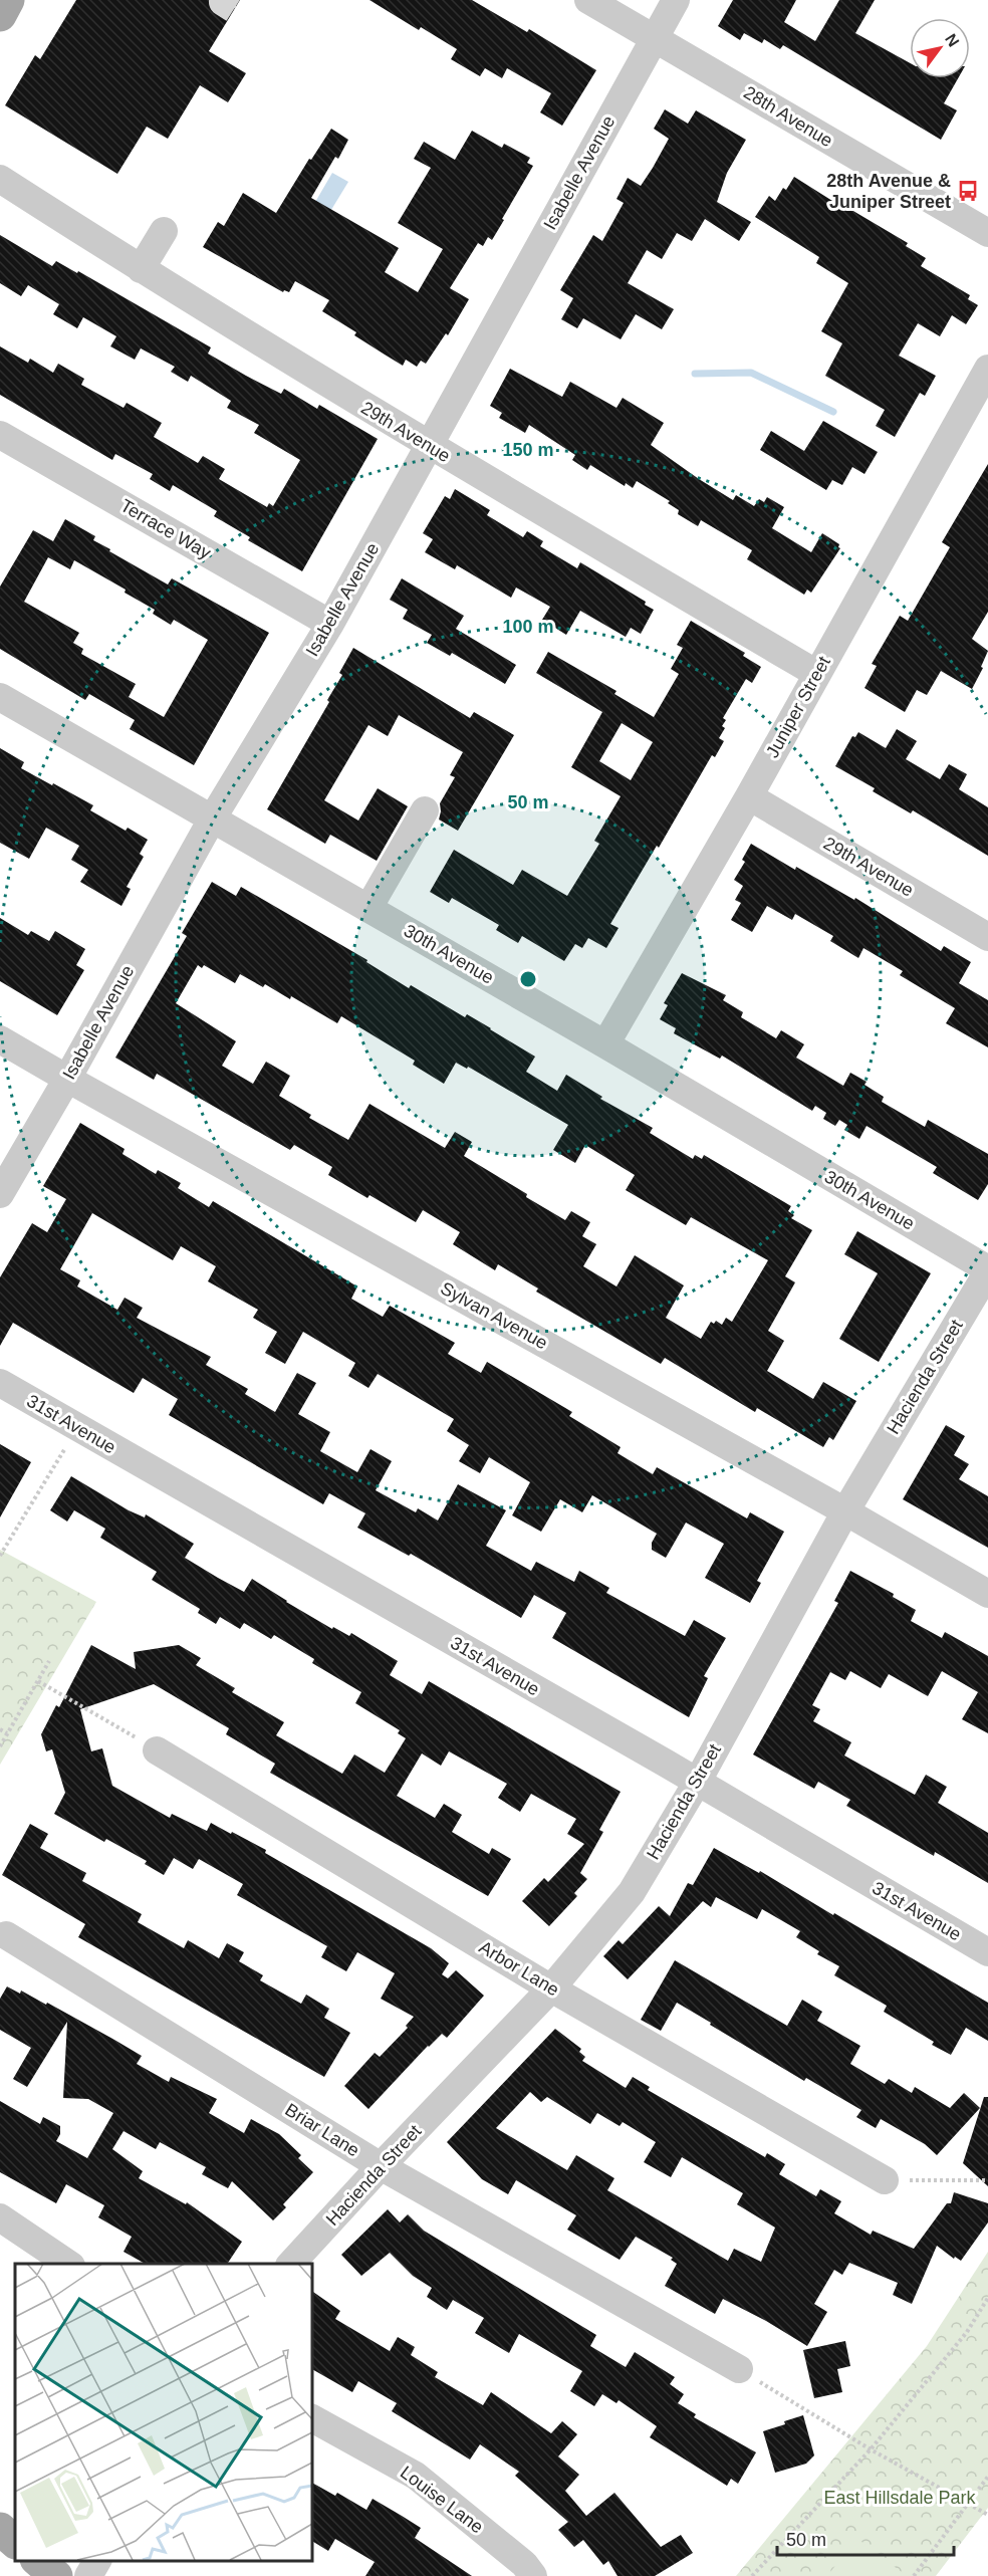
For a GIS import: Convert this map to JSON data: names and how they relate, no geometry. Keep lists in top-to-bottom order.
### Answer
{
  "streets": {
    "street": [
      "28th Avenue",
      "Isabelle Avenue",
      "29th Avenue",
      "Terrace Way",
      "Juniper Street",
      "30th Avenue",
      "Sylvan Avenue",
      "Hacienda Street",
      "31st Avenue",
      "Arbor Lane",
      "Briar Lane",
      "Louise Lane"
    ]
  },
  "crossings": [
    ["28th Avenue", "Isabelle Avenue"],
    ["Isabelle Avenue", "29th Avenue"],
    ["Isabelle Avenue", "Terrace Way"],
    ["Isabelle Avenue", "30th Avenue"],
    ["Isabelle Avenue", "Sylvan Avenue"],
    ["29th Avenue", "Juniper Street"],
    ["Juniper Street", "30th Avenue"],
    ["30th Avenue", "Hacienda Street"],
    ["Sylvan Avenue", "Hacienda Street"],
    ["Hacienda Street", "31st Avenue"],
    ["Hacienda Street", "Arbor Lane"],
    ["Hacienda Street", "Briar Lane"]
  ],
  "parks": ["East Hillsdale Park"],
  "places": {
    "bus stop": ["28th Avenue & Juniper Street"]
  },
  "scale_bar": "50 m",
  "north": "top right",
  "rings": ["150 m", "100 m", "50 m"]
}
